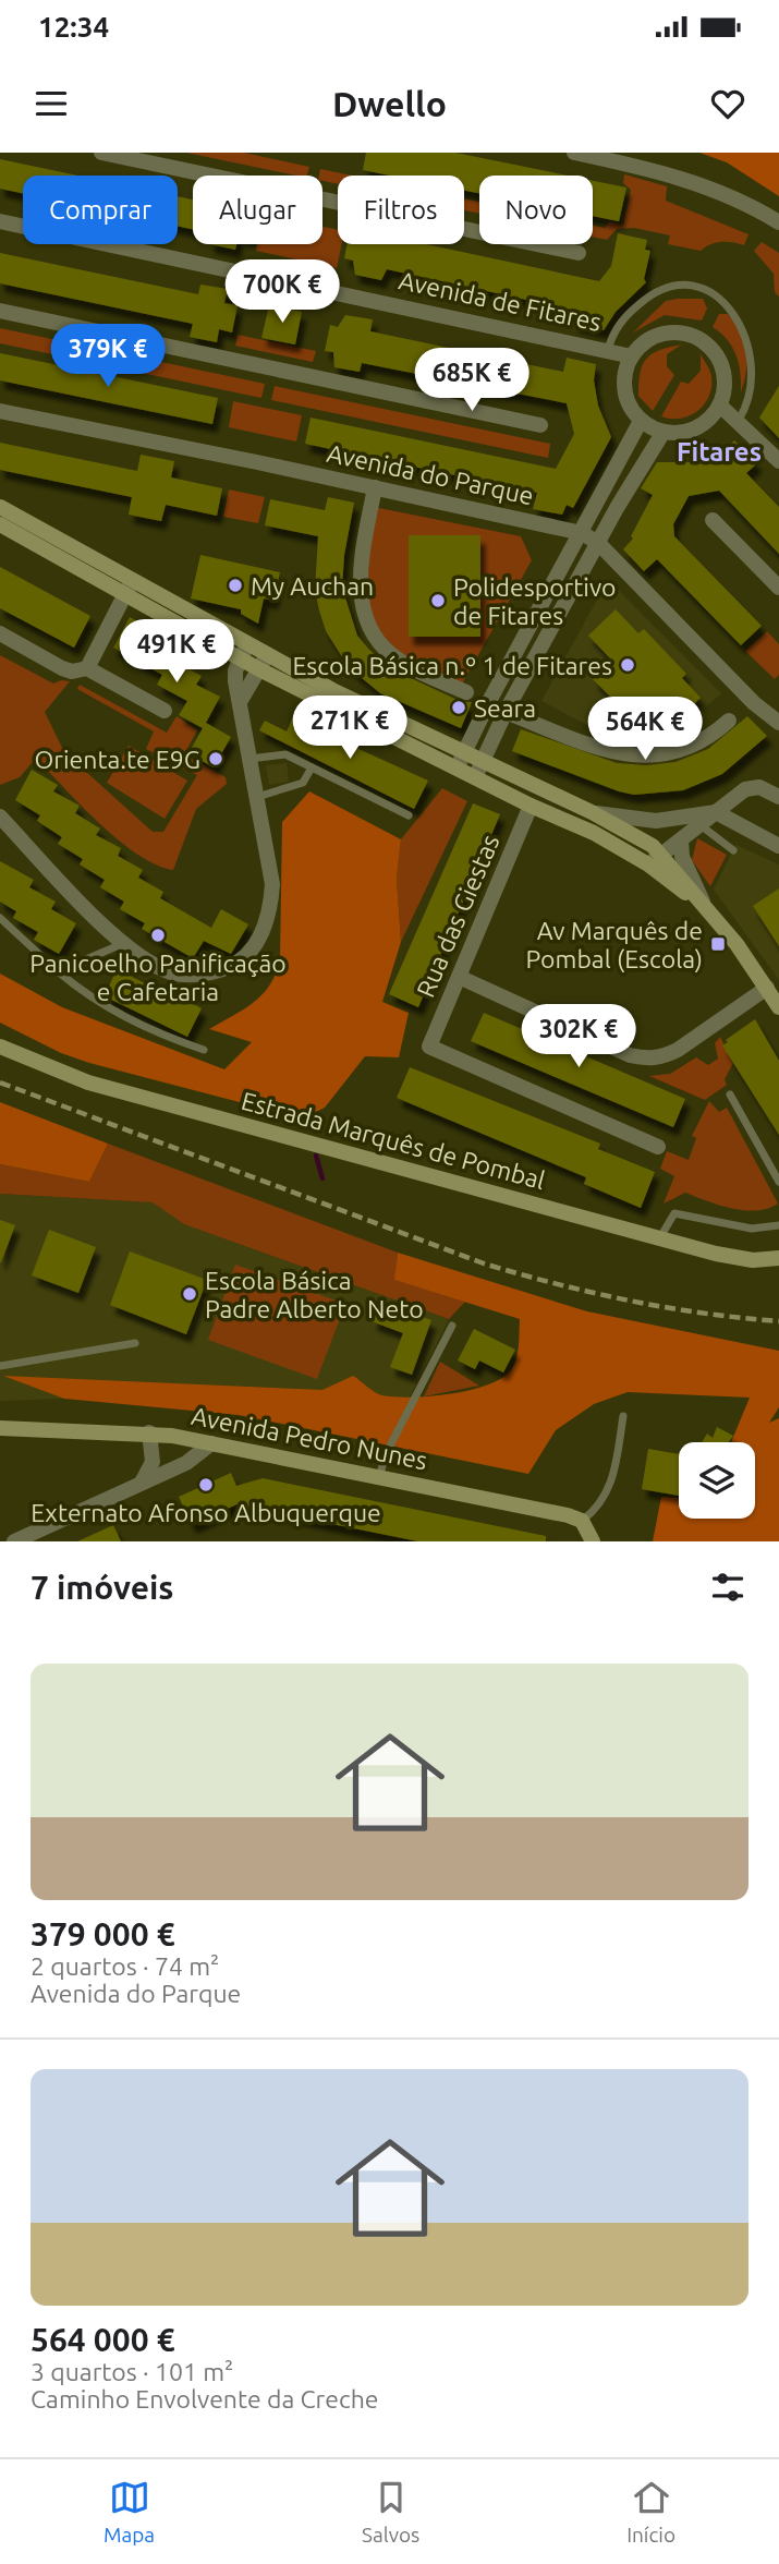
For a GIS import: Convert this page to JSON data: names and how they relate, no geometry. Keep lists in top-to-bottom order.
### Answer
{
  "streets": {
    "street": [
      "Avenida de Fitares",
      "Avenida do Parque",
      "Rua das Giestas",
      "Estrada Marquês de Pombal",
      "Avenida Pedro Nunes"
    ]
  },
  "districts": ["Fitares"],
  "places": {
    "other": [
      "My Auchan",
      "Polidesportivo de Fitares",
      "Escola Básica n.º 1 de Fitares",
      "Seara",
      "Orienta.te E9G",
      "Panicoelho Panificação e Cafetaria",
      "Escola Básica Padre Alberto Neto",
      "Externato Afonso Albuquerque"
    ],
    "transit": ["Av Marquês de Pombal (Escola)"]
  },
  "page": {
    "status": "12:34",
    "header": "Dwello",
    "chip": [
      "Comprar",
      "Alugar",
      "Filtros",
      "Novo"
    ],
    "price": [
      "700K €",
      "379K €",
      "685K €",
      "491K €",
      "271K €",
      "564K €",
      "302K €"
    ],
    "heading": "7 imóveis",
    "list": [
      {
        "name": "379 000 €",
        "note": "2 quartos · 74 m² · Avenida do Parque"
      },
      {
        "name": "564 000 €",
        "note": "3 quartos · 101 m² · Caminho Envolvente da Creche"
      }
    ],
    "tabs": ["Mapa", "Salvos", "Início"]
  }
}
